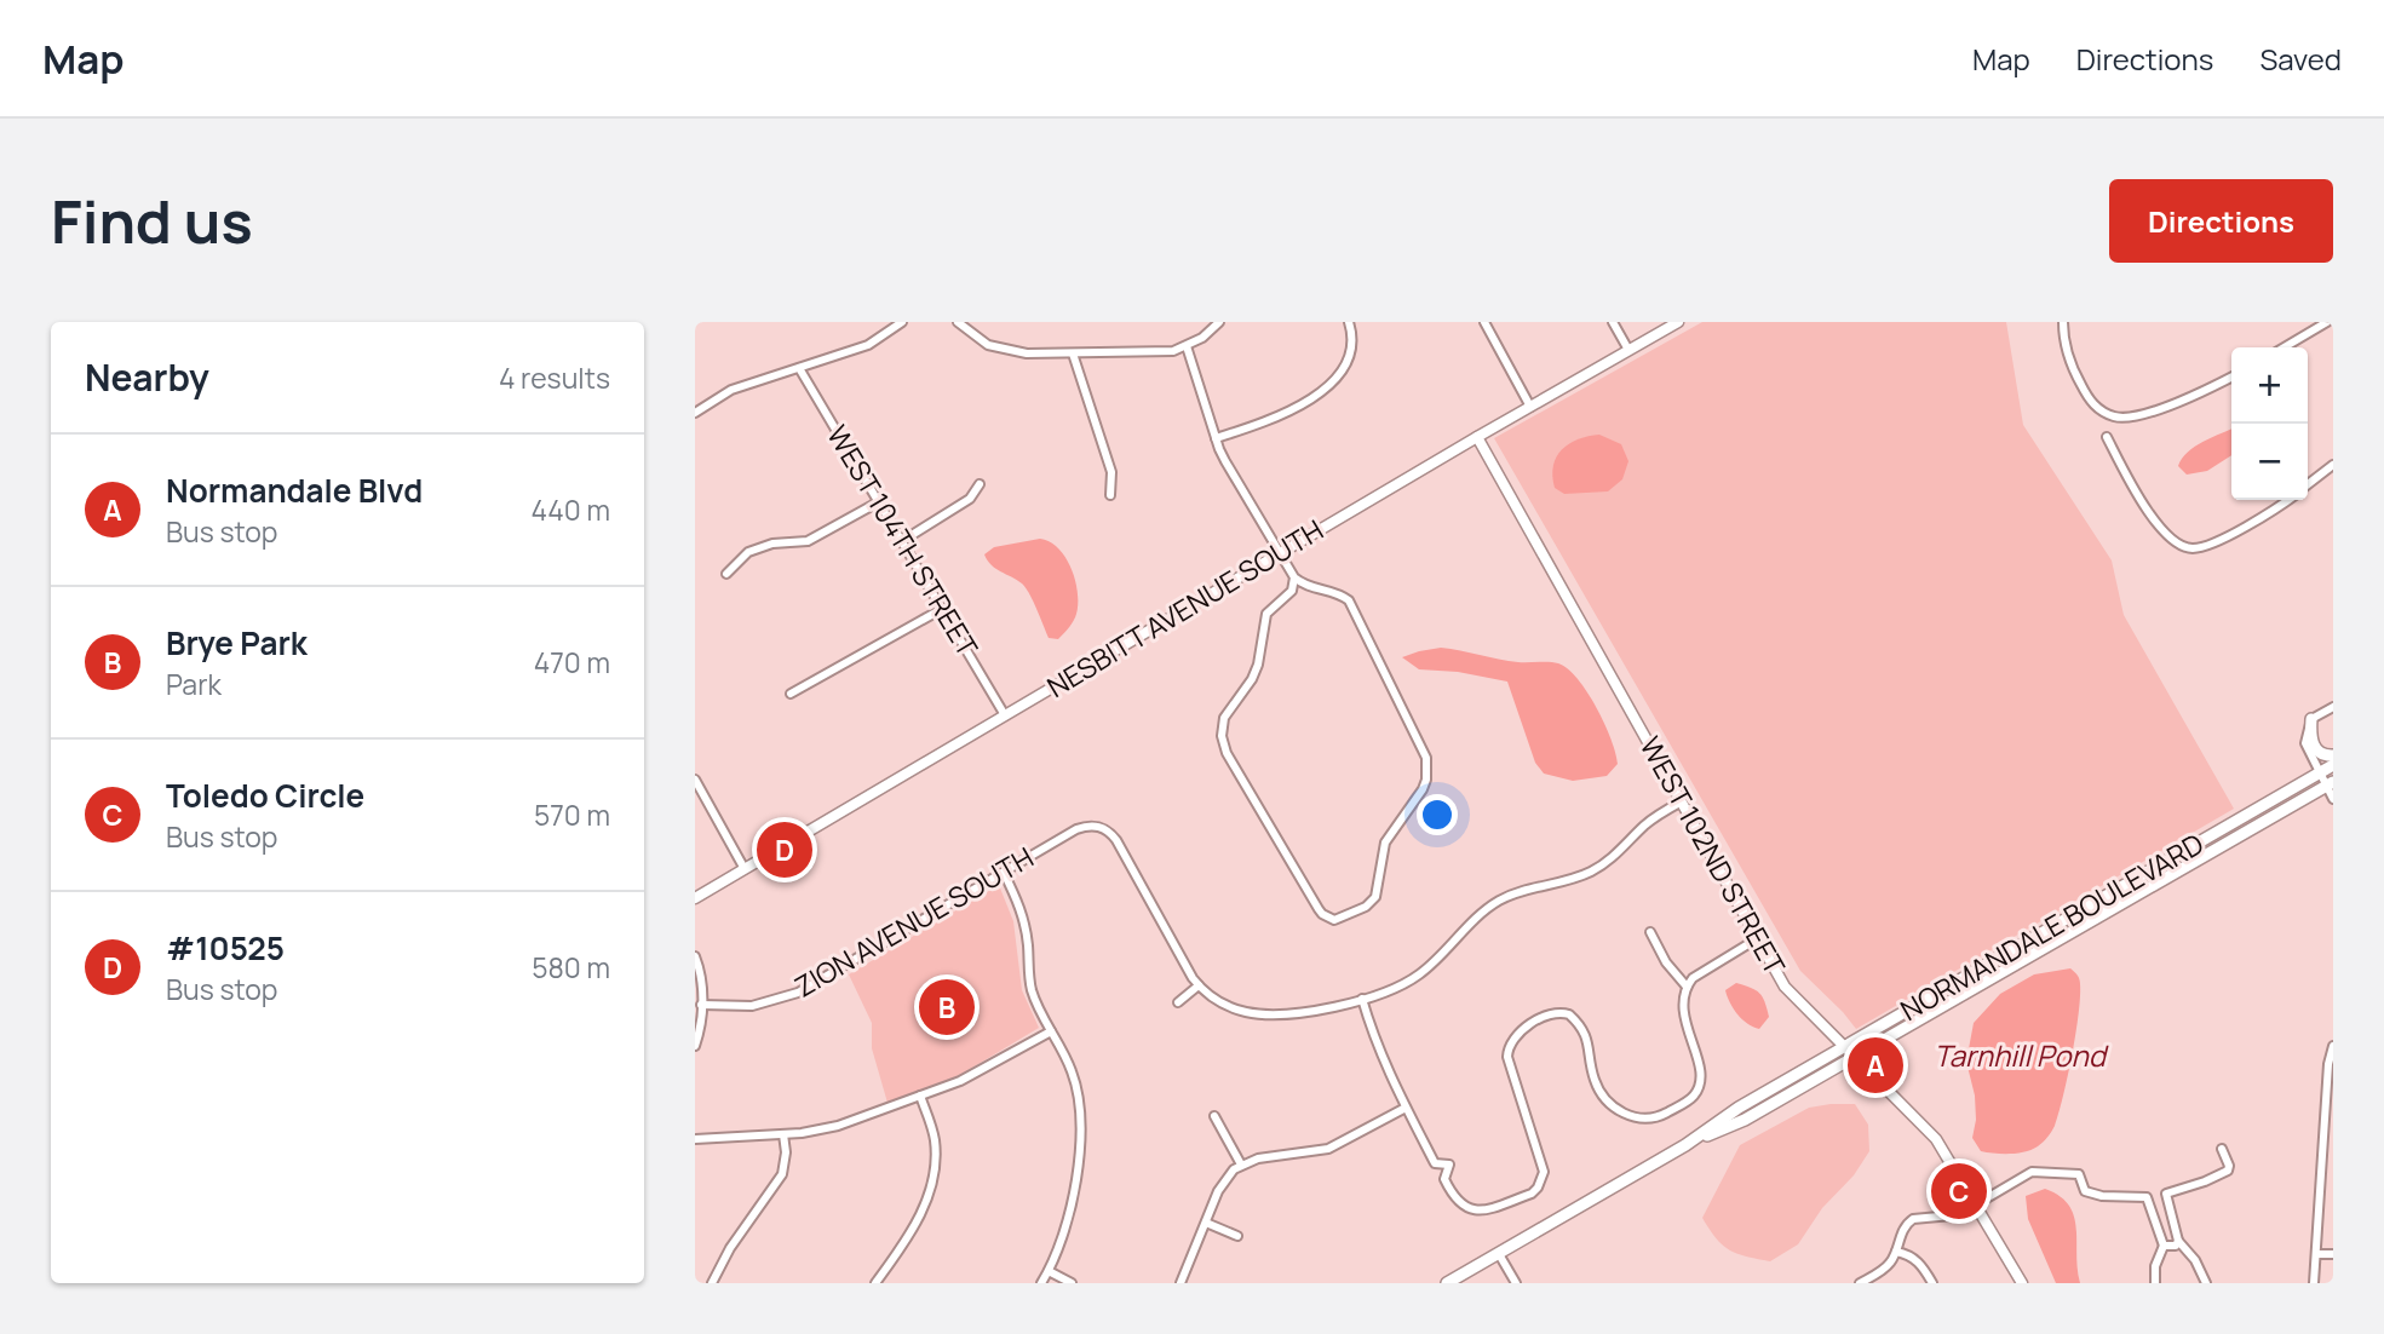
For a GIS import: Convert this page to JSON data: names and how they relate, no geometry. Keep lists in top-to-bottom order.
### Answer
{
  "streets": {
    "main road": ["NORMANDALE BOULEVARD"],
    "street": [
      "WEST 104TH STREET",
      "NESBITT AVENUE SOUTH",
      "WEST 102ND STREET",
      "ZION AVENUE SOUTH"
    ]
  },
  "crossings": [
    ["WEST 104TH STREET", "NESBITT AVENUE SOUTH"],
    ["NESBITT AVENUE SOUTH", "WEST 102ND STREET"],
    ["WEST 102ND STREET", "NORMANDALE BOULEVARD"]
  ],
  "water": ["Tarnhill Pond"],
  "page": {
    "header": "Map",
    "nav": ["Map", "Directions", "Saved"],
    "buttons": "Directions",
    "title": "Find us",
    "heading": ["Nearby", "4 results"],
    "map_buttons": ["+", "−"],
    "list": [
      {
        "mark": "A",
        "name": "Normandale Blvd",
        "note": "Bus stop",
        "value": "440 m"
      },
      {
        "mark": "B",
        "name": "Brye Park",
        "note": "Park",
        "value": "470 m"
      },
      {
        "mark": "C",
        "name": "Toledo Circle",
        "note": "Bus stop",
        "value": "570 m"
      },
      {
        "mark": "D",
        "name": "#10525",
        "note": "Bus stop",
        "value": "580 m"
      }
    ],
    "pins": [
      "D",
      "B",
      "A",
      "C"
    ]
  }
}
